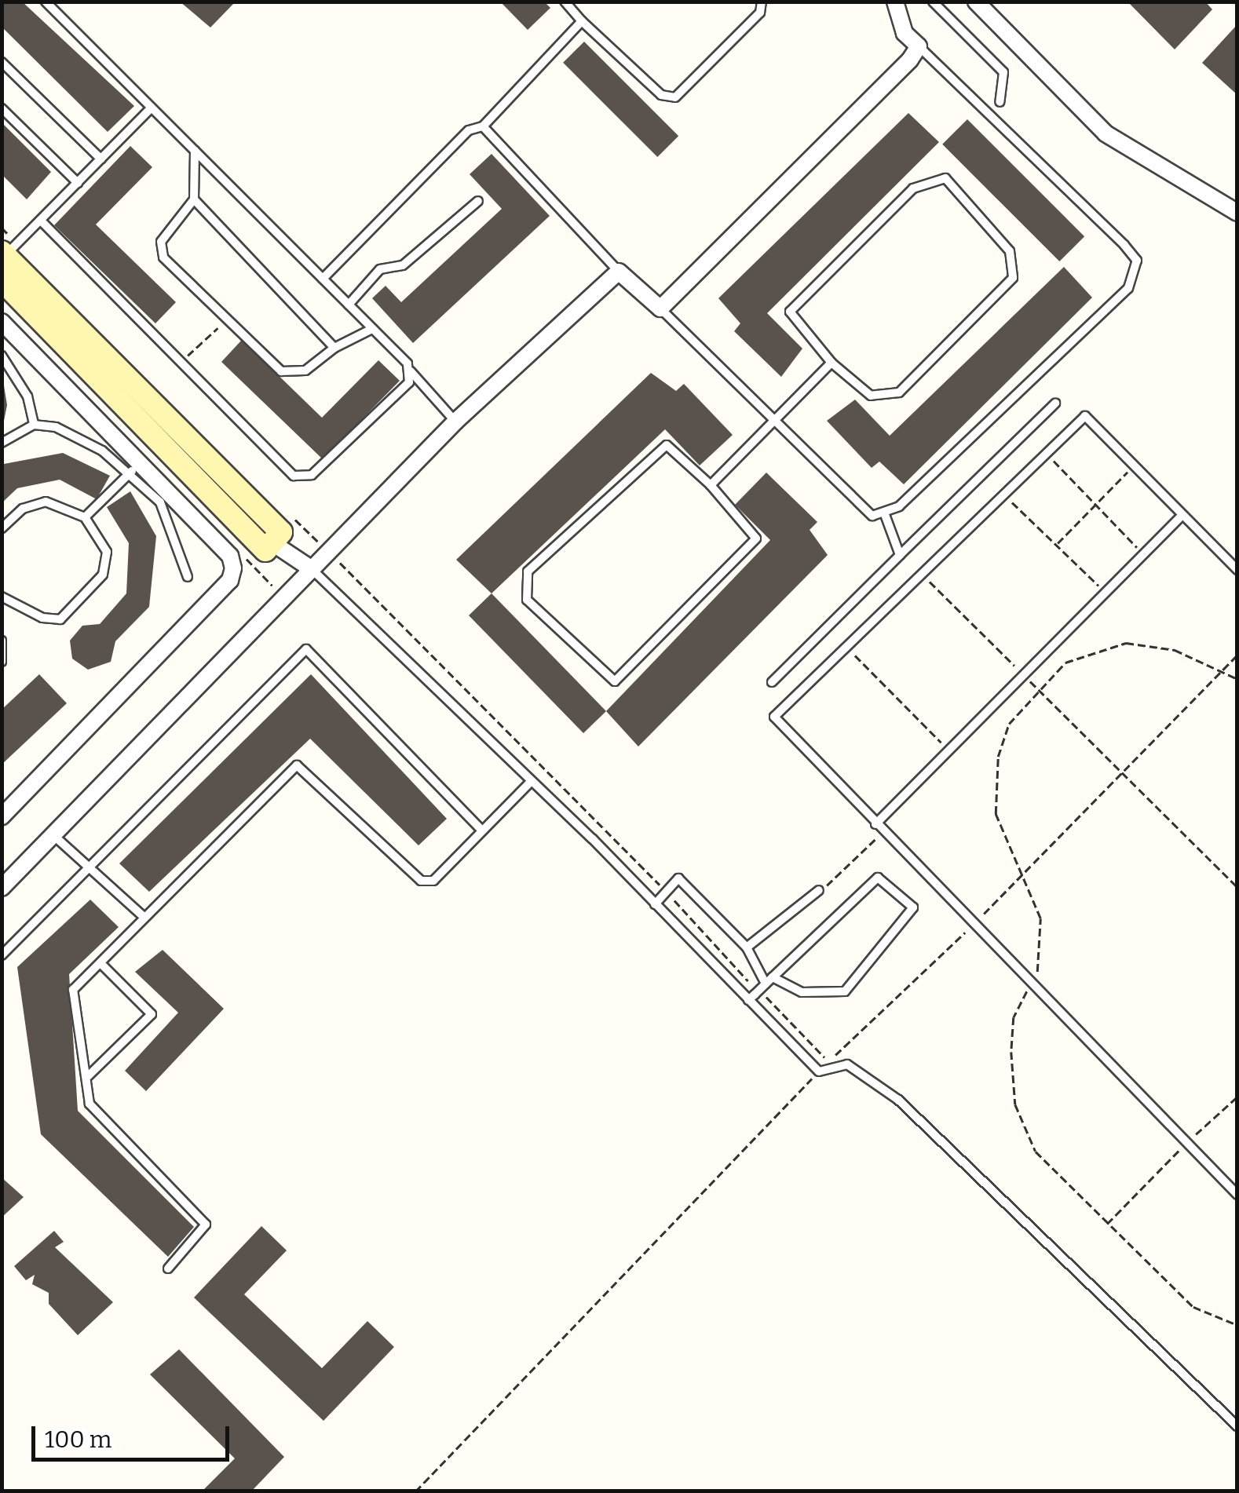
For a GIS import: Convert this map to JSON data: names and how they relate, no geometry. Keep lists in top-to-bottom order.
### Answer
{
  "scale_bar": "100 m"
}
